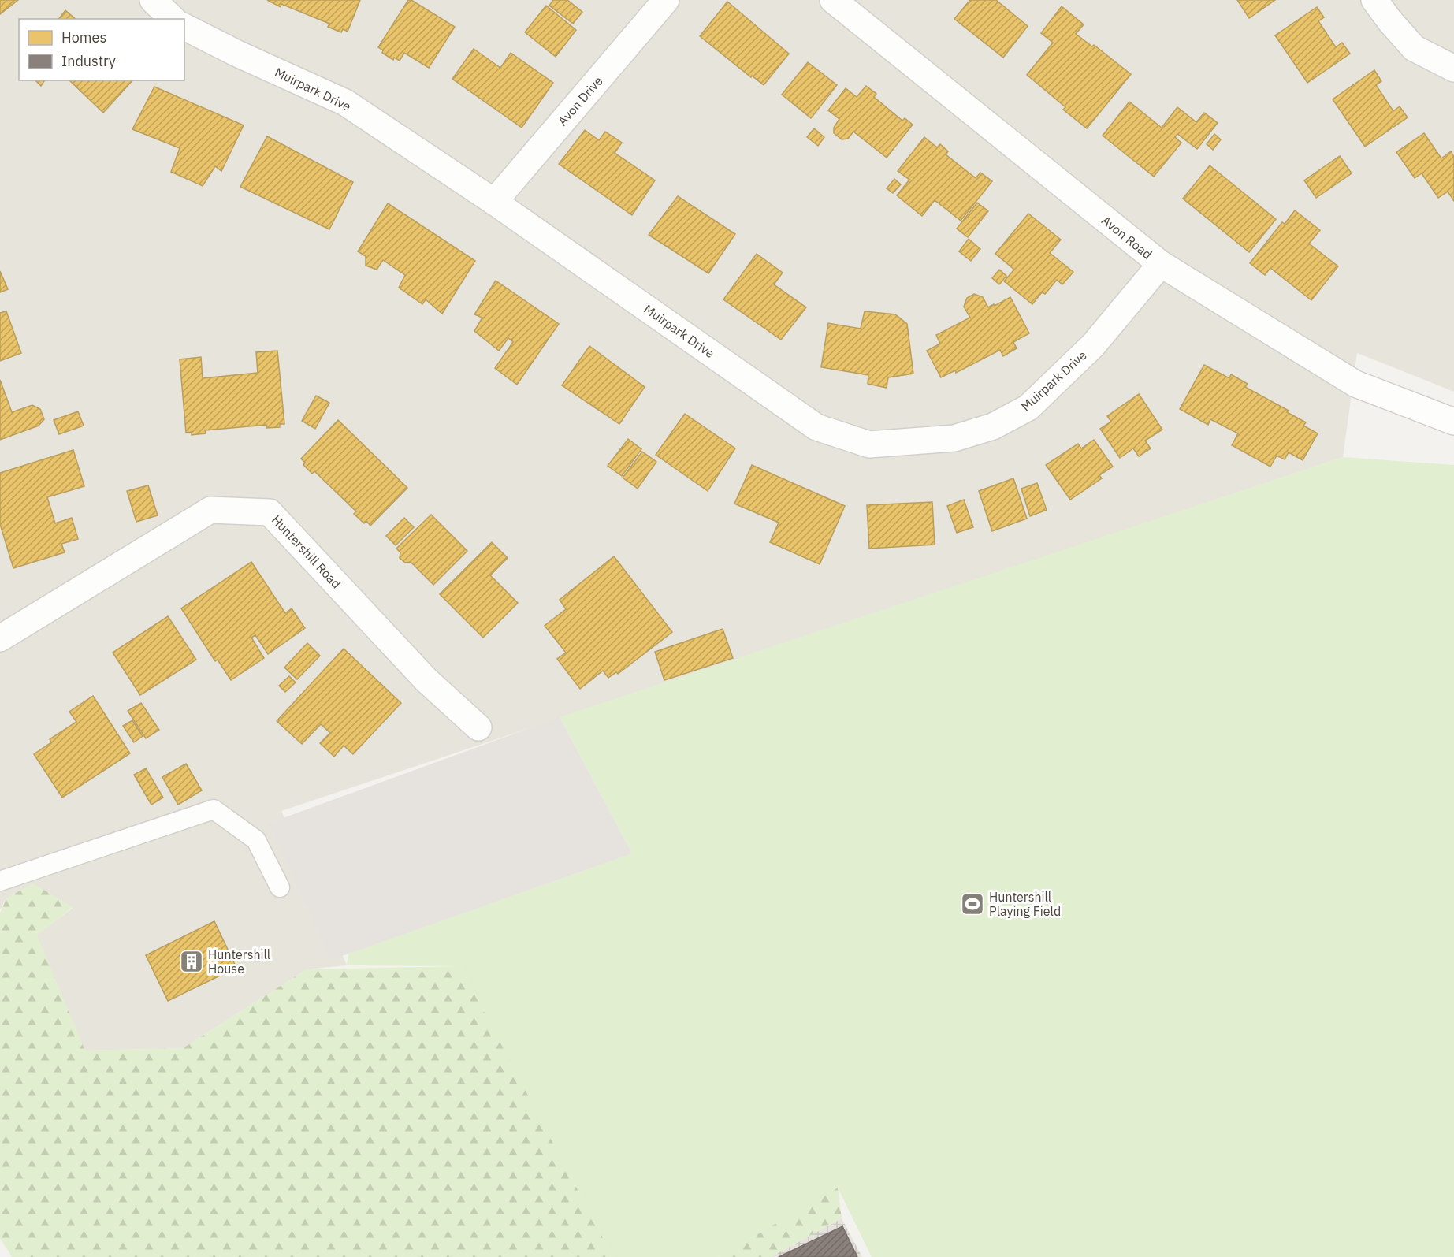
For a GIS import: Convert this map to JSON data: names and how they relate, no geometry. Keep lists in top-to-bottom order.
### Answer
{
  "streets": {
    "street": [
      "Muirpark Drive",
      "Avon Drive",
      "Avon Road",
      "Huntershill Road"
    ]
  },
  "crossings": [
    ["Muirpark Drive", "Avon Drive"],
    ["Muirpark Drive", "Avon Road"]
  ],
  "places": {
    "sports": ["Huntershill Playing Field"],
    "building": ["Huntershill House"]
  },
  "legend": ["Homes", "Industry"]
}
